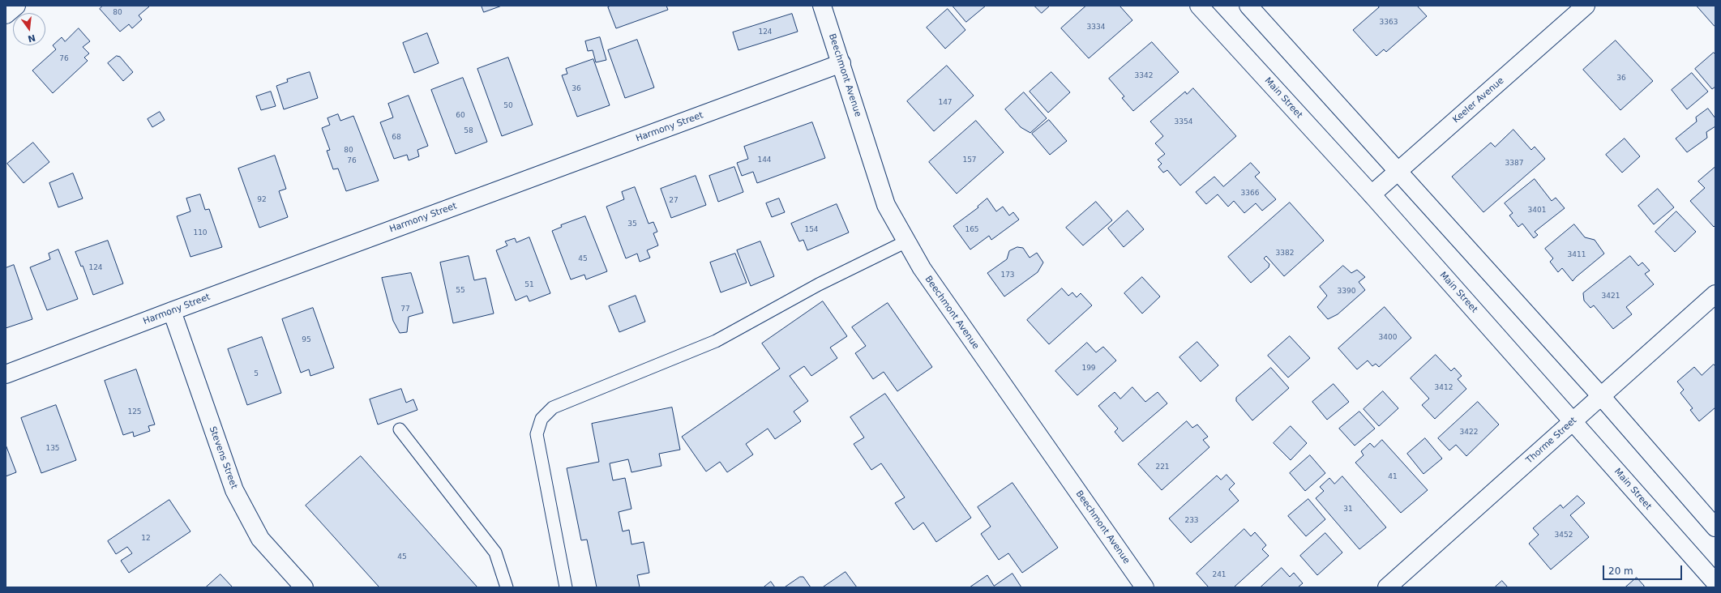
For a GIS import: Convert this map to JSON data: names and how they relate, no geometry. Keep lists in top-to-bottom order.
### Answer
{
  "streets": {
    "street": [
      "Beechmont Avenue",
      "Main Street",
      "Keeler Avenue",
      "Harmony Street",
      "Thorme Street",
      "Stevens Street"
    ]
  },
  "crossings": [
    ["Beechmont Avenue", "Harmony Street"],
    ["Main Street", "Keeler Avenue"],
    ["Main Street", "Thorme Street"],
    ["Harmony Street", "Stevens Street"]
  ],
  "house_numbers": [
    "80",
    "3363",
    "3334",
    "124",
    "76",
    "3342",
    "36",
    "36",
    "147",
    "50",
    "60",
    "3354",
    "58",
    "68",
    "80",
    "144",
    "157",
    "76",
    "3387",
    "3366",
    "92",
    "27",
    "3401",
    "35",
    "154",
    "165",
    "110",
    "3382",
    "3411",
    "45",
    "124",
    "173",
    "51",
    "55",
    "3390",
    "3421",
    "77",
    "3400",
    "95",
    "199",
    "5",
    "3412",
    "125",
    "3422",
    "135",
    "221",
    "41",
    "31",
    "233",
    "3452",
    "12",
    "45",
    "241"
  ],
  "scale_bar": "20 m",
  "north": "bottom"
}
